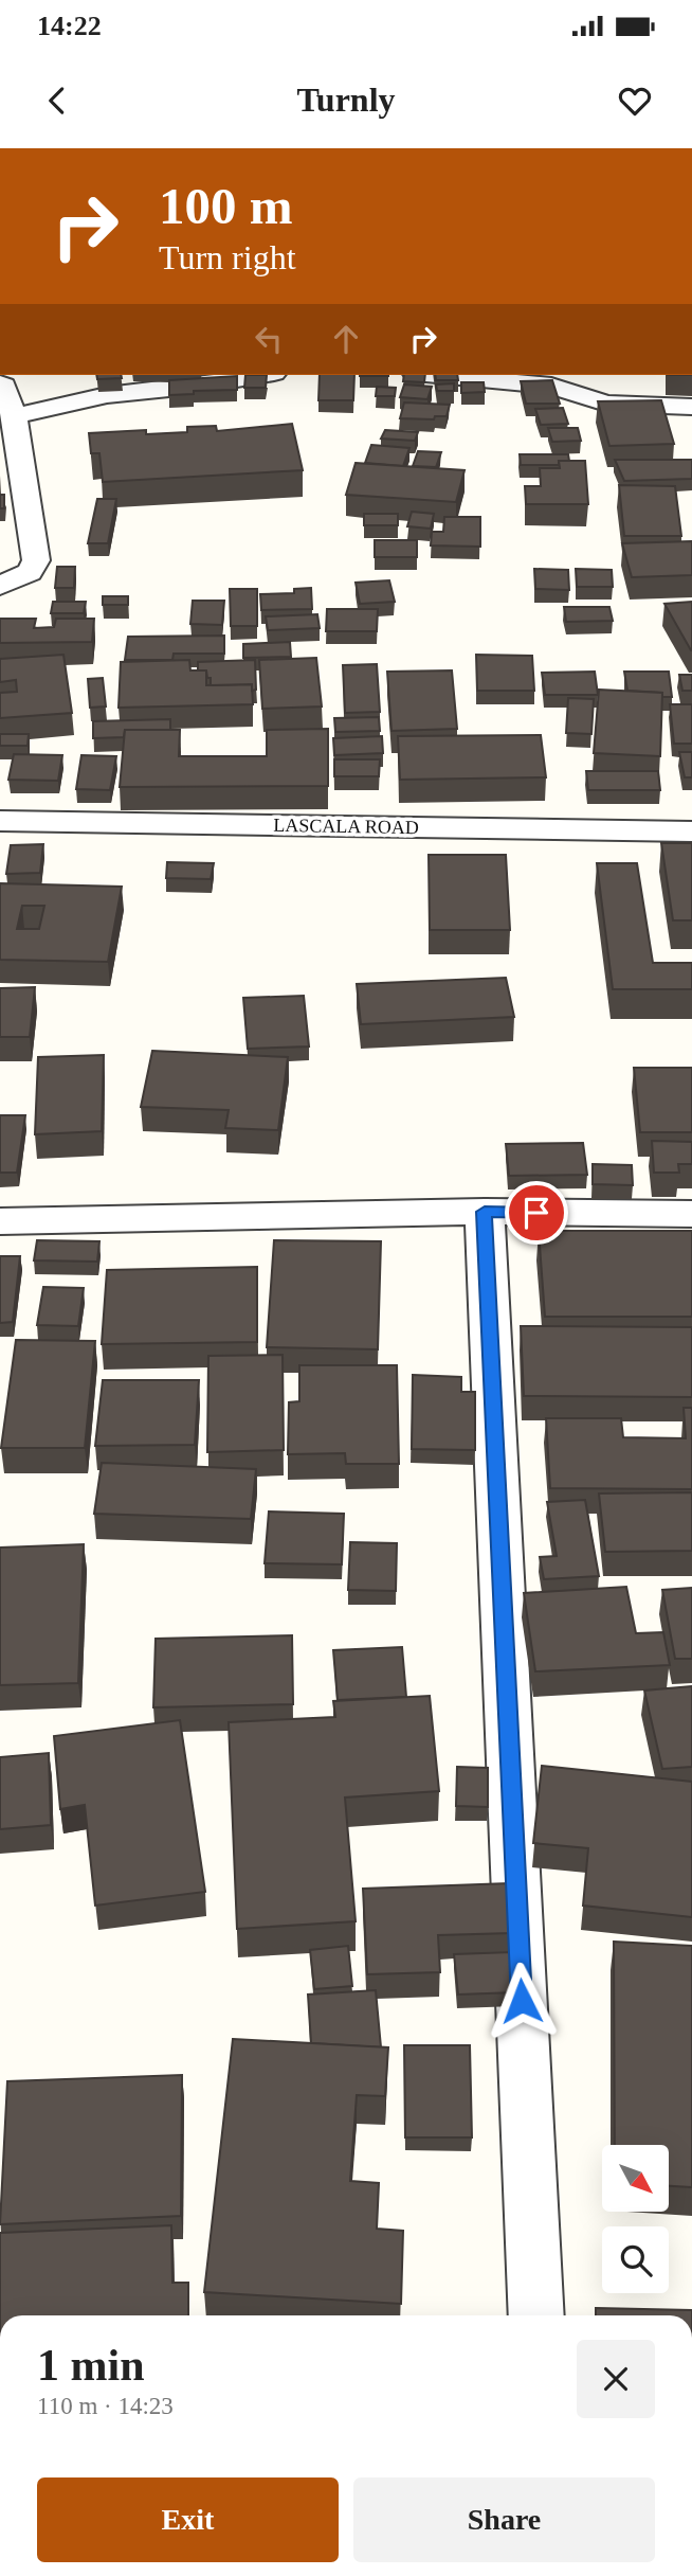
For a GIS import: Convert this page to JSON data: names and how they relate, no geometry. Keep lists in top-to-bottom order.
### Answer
{
  "streets": {
    "street": ["LASCALA ROAD"]
  },
  "north": "bottom right",
  "page": {
    "status": "14:22",
    "header": "Turnly",
    "turn": ["100 m", "Turn right"],
    "heading": ["1 min", "110 m · 14:23"],
    "buttons": ["Exit", "Share"]
  }
}
